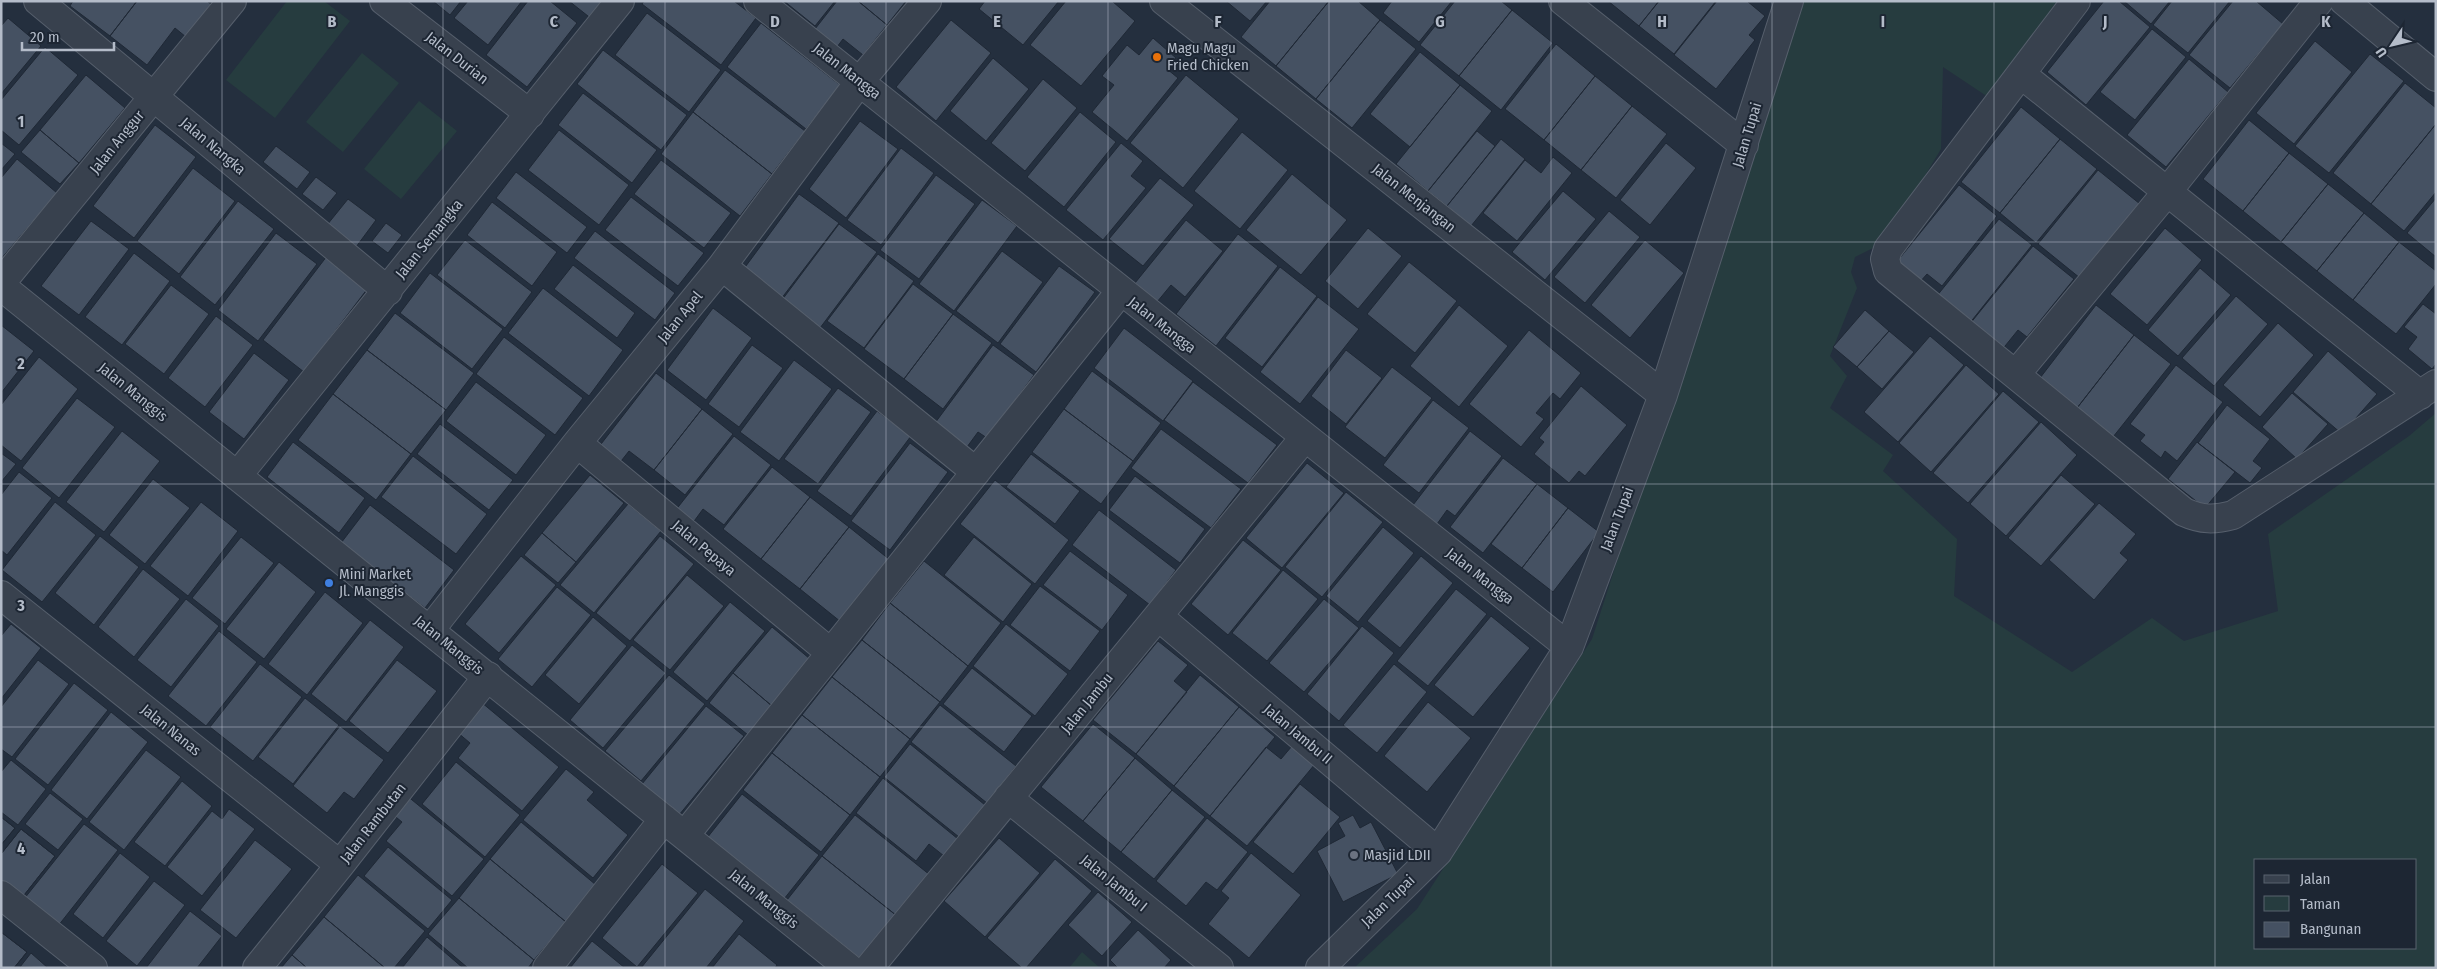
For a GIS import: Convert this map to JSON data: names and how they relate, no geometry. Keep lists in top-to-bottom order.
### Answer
{
  "streets": {
    "street": [
      "Jalan Durian",
      "Jalan Mangga",
      "Jalan Tupai",
      "Jalan Anggur",
      "Jalan Nangka",
      "Jalan Menjangan",
      "Jalan Semangka",
      "Jalan Apel",
      "Jalan Manggis",
      "Jalan Pepaya",
      "Jalan Jambu",
      "Jalan Nanas",
      "Jalan Jambu II",
      "Jalan Rambutan",
      "Jalan Jambu I"
    ]
  },
  "crossings": [
    ["Jalan Durian", "Jalan Semangka"],
    ["Jalan Mangga", "Jalan Tupai"],
    ["Jalan Mangga", "Jalan Apel"],
    ["Jalan Mangga", "Jalan Jambu"],
    ["Jalan Tupai", "Jalan Menjangan"],
    ["Jalan Tupai", "Jalan Jambu II"],
    ["Jalan Anggur", "Jalan Nangka"],
    ["Jalan Anggur", "Jalan Manggis"],
    ["Jalan Nangka", "Jalan Semangka"],
    ["Jalan Semangka", "Jalan Manggis"],
    ["Jalan Apel", "Jalan Manggis"],
    ["Jalan Apel", "Jalan Pepaya"],
    ["Jalan Manggis", "Jalan Rambutan"],
    ["Jalan Jambu", "Jalan Jambu II"],
    ["Jalan Jambu", "Jalan Jambu I"],
    ["Jalan Nanas", "Jalan Rambutan"]
  ],
  "places": ["Magu Magu Fried Chicken", "Mini Market Jl. Manggis", "Masjid LDII"],
  "legend": ["Jalan", "Taman", "Bangunan"],
  "scale_bar": "20 m",
  "north": "bottom left",
  "grid": {
    "columns": [
      "B",
      "C",
      "D",
      "E",
      "F",
      "G",
      "H",
      "I",
      "J",
      "K"
    ],
    "rows": [
      "1",
      "2",
      "3",
      "4"
    ]
  }
}
